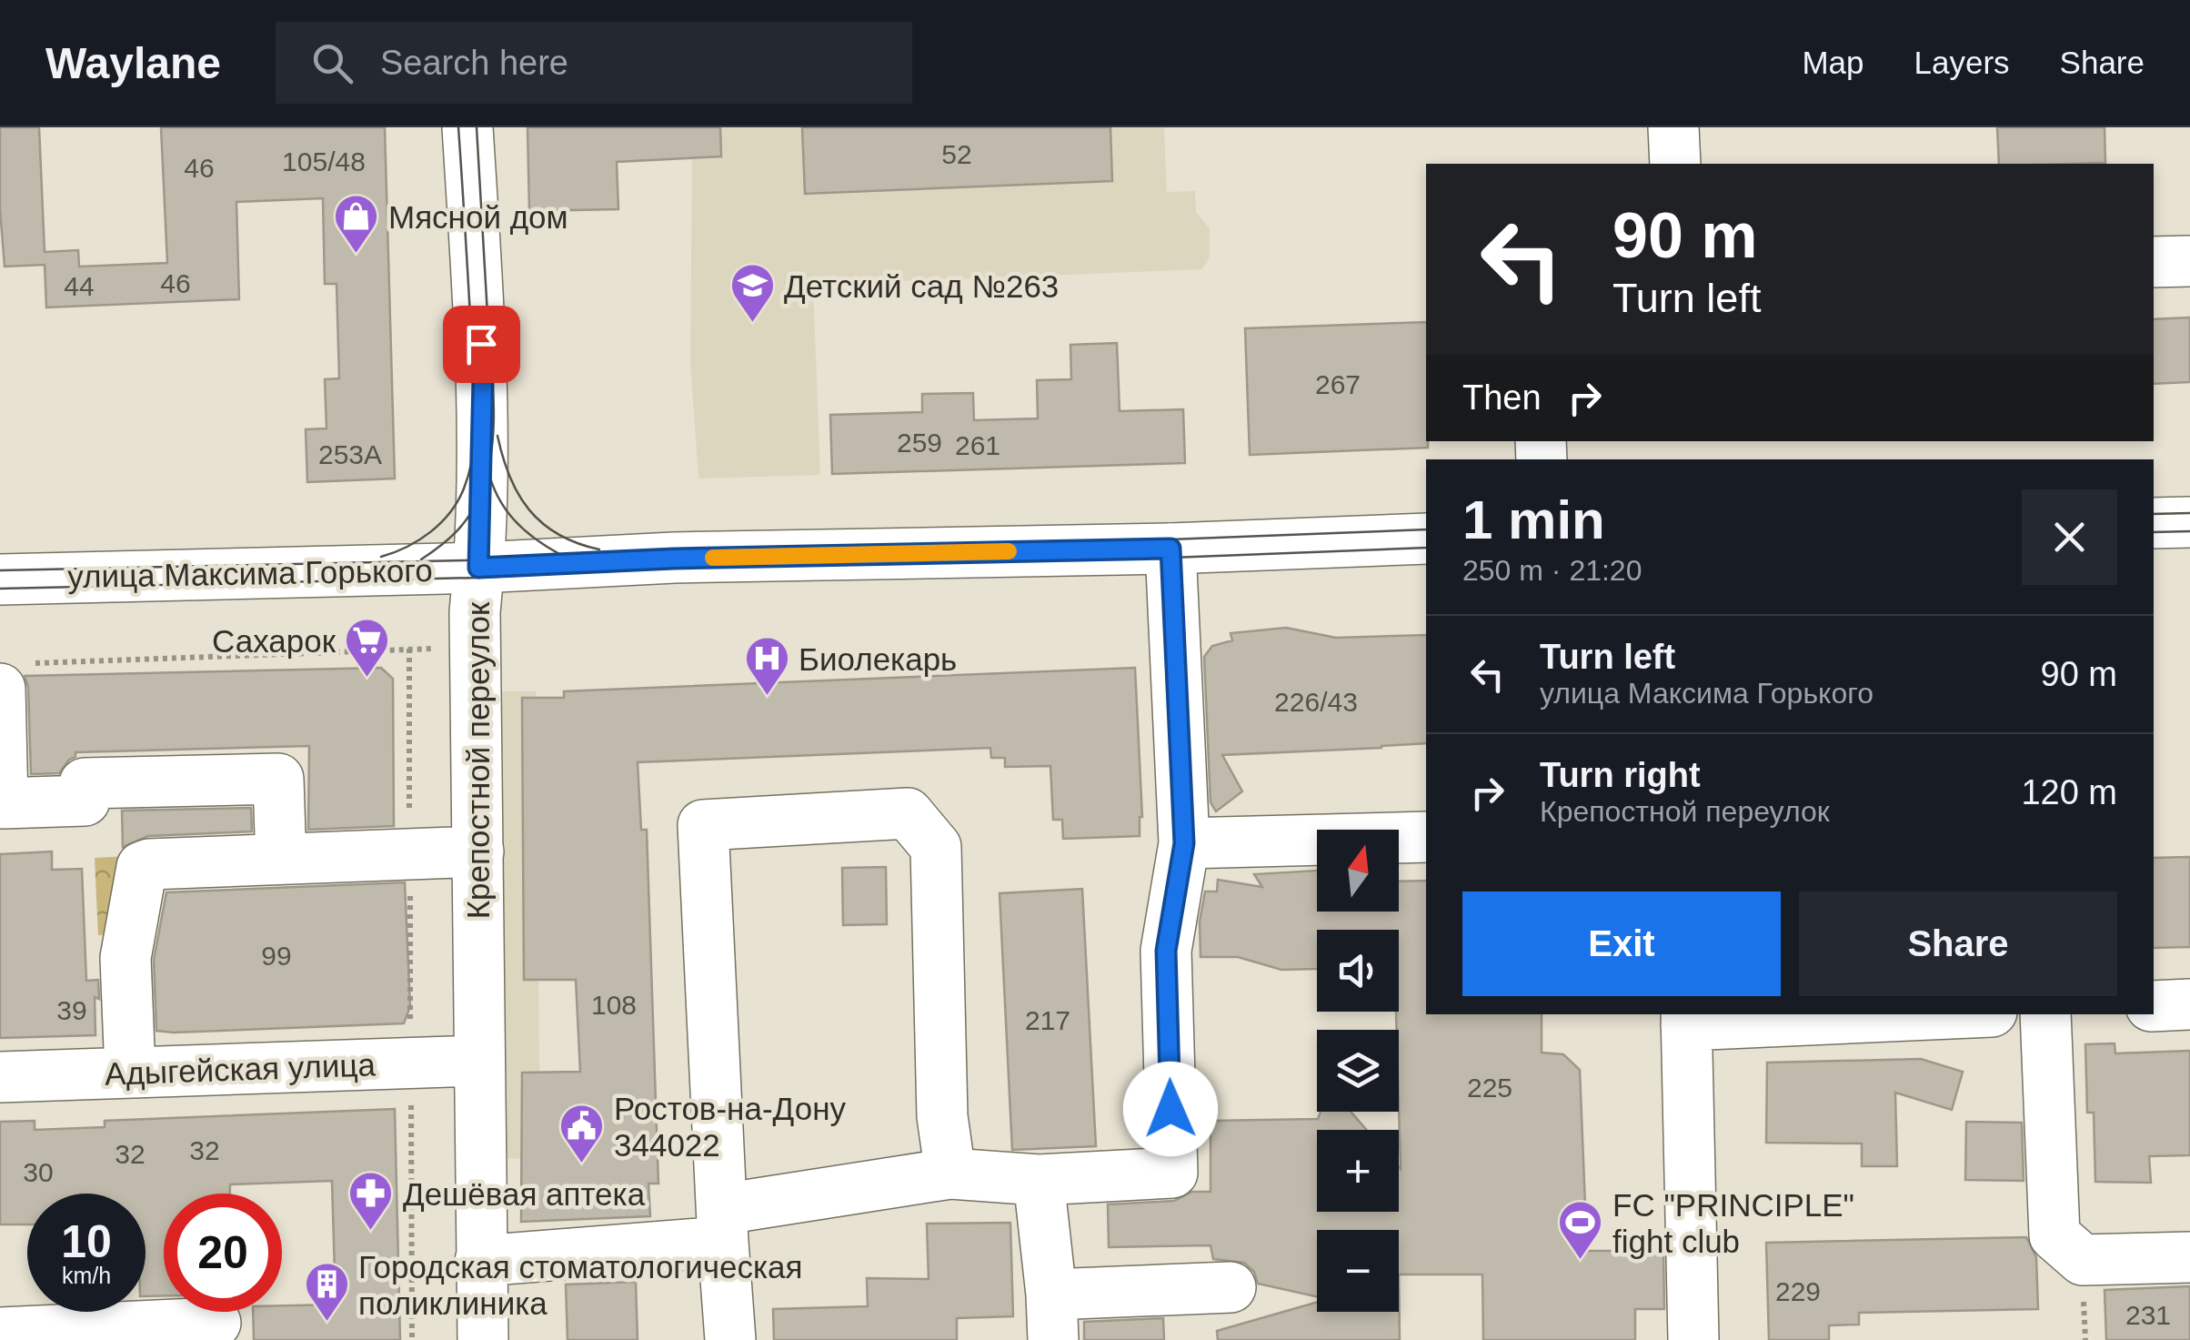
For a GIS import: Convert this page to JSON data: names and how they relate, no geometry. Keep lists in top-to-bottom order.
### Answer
{
  "streets": {
    "street": ["улица Максима Горького", "Крепостной переулок", "Адыгейская улица"]
  },
  "crossings": [
    ["улица Максима Горького", "Крепостной переулок"],
    ["Крепостной переулок", "Адыгейская улица"]
  ],
  "places": {
    "shop": ["Мясной дом"],
    "school or university": ["Детский сад №263"],
    "supermarket": ["Сахарок"],
    "hospital": ["Биолекарь"],
    "public building": ["Ростов-на-Дону 344022"],
    "pharmacy": ["Дешёвая аптека"],
    "sports": ["FC \"PRINCIPLE\" fight club"],
    "building": ["Городская стоматологическая поликлиника"]
  },
  "house_numbers": [
    "52",
    "105/48",
    "46",
    "46",
    "44",
    "267",
    "259",
    "261",
    "253А",
    "226/43",
    "99",
    "108",
    "39",
    "217",
    "225",
    "32",
    "32",
    "30",
    "229",
    "231"
  ],
  "north": "top",
  "page": {
    "header": "Waylane",
    "search": "Search here",
    "nav": ["Map", "Layers", "Share"],
    "turn": ["90 m", "Turn left"],
    "then": "Then",
    "heading": ["1 min", "250 m · 21:20"],
    "list": [
      {
        "name": "Turn left",
        "note": "улица Максима Горького",
        "value": "90 m"
      },
      {
        "name": "Turn right",
        "note": "Крепостной переулок",
        "value": "120 m"
      }
    ],
    "map_buttons": ["+", "−"],
    "buttons": ["Exit", "Share"],
    "speed": "10 km/h",
    "limit": "20"
  }
}
